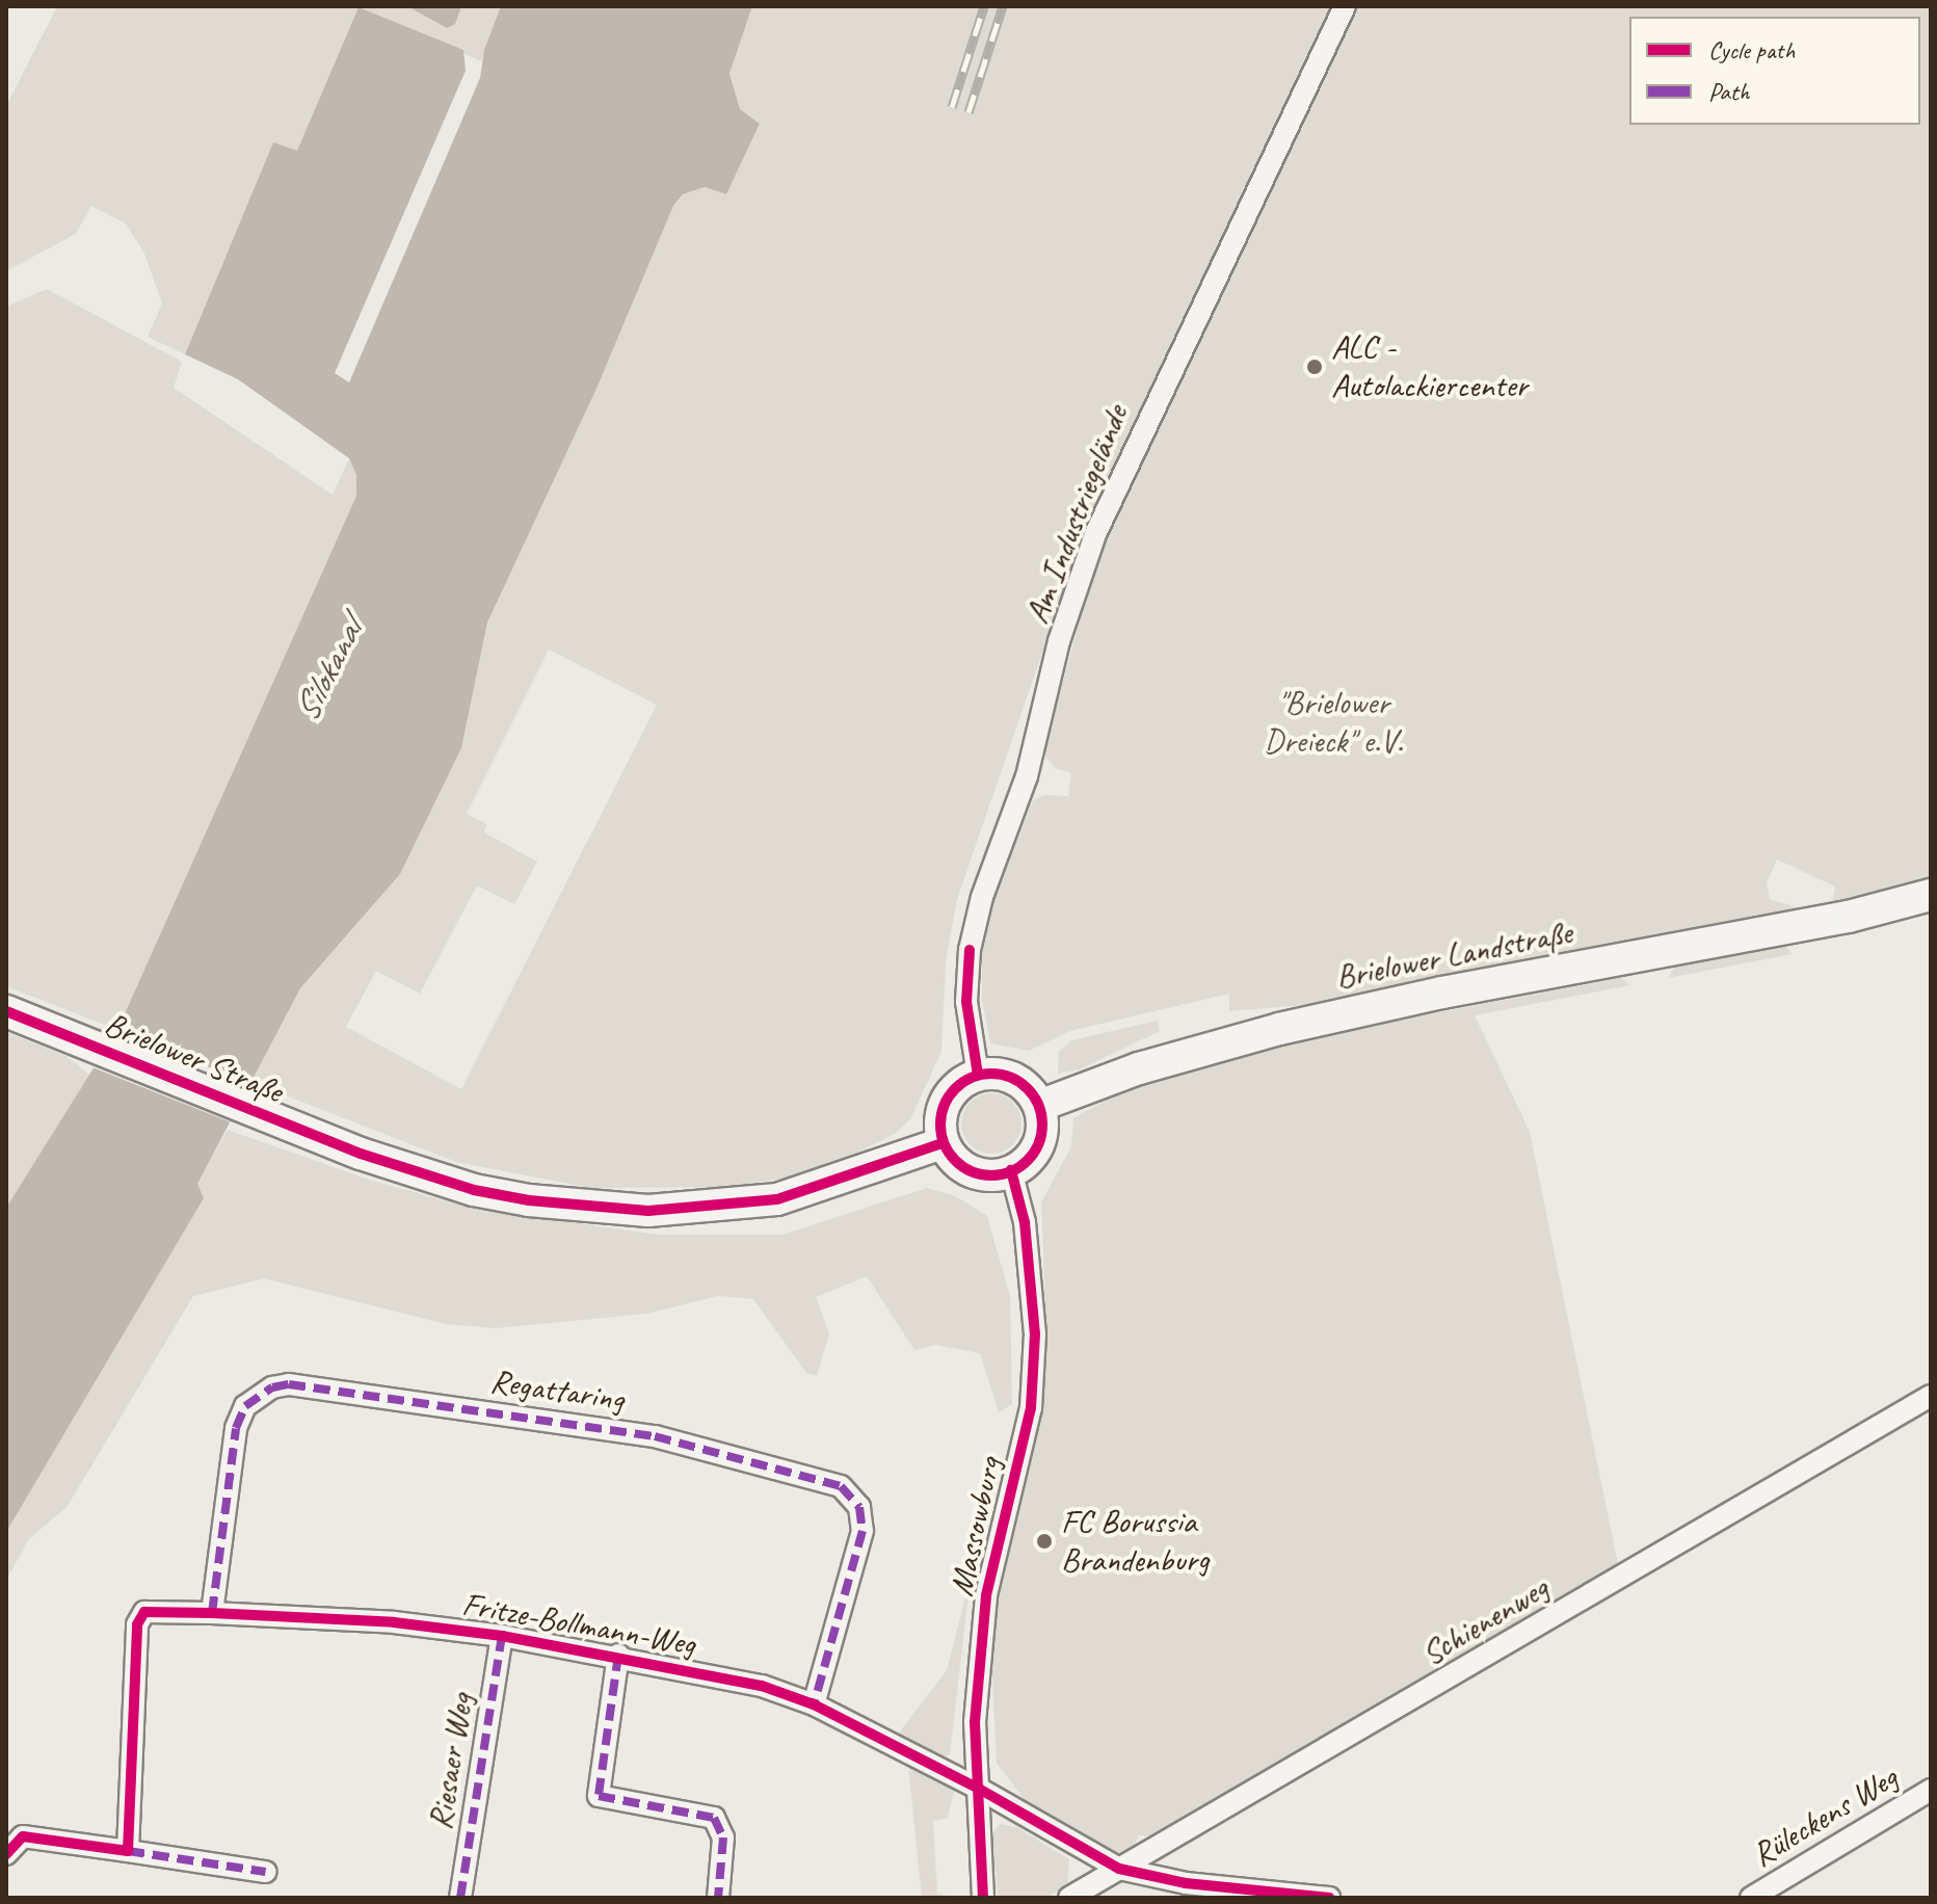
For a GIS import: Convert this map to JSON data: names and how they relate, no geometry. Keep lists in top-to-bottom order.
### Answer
{
  "streets": {
    "main road": ["Brielower Landstraße", "Brielower Straße"],
    "street": [
      "Am Industriegelände",
      "Regattaring",
      "Massowburg",
      "Schienenweg",
      "Fritze-Bollmann-Weg",
      "Riesaer Weg",
      "Rüleckens Weg"
    ]
  },
  "crossings": [
    ["Am Industriegelände", "Brielower Landstraße"],
    ["Am Industriegelände", "Brielower Straße"],
    ["Am Industriegelände", "Massowburg"],
    ["Brielower Landstraße", "Brielower Straße"],
    ["Brielower Landstraße", "Massowburg"],
    ["Brielower Straße", "Massowburg"],
    ["Regattaring", "Fritze-Bollmann-Weg"],
    ["Massowburg", "Fritze-Bollmann-Weg"],
    ["Schienenweg", "Fritze-Bollmann-Weg"],
    ["Fritze-Bollmann-Weg", "Riesaer Weg"]
  ],
  "water": ["Silokanal"],
  "parks": ["\"Brielower Dreieck\" e.V."],
  "places": ["ALC - Autolackiercenter", "FC Borussia Brandenburg"],
  "legend": ["Cycle path", "Path"]
}
